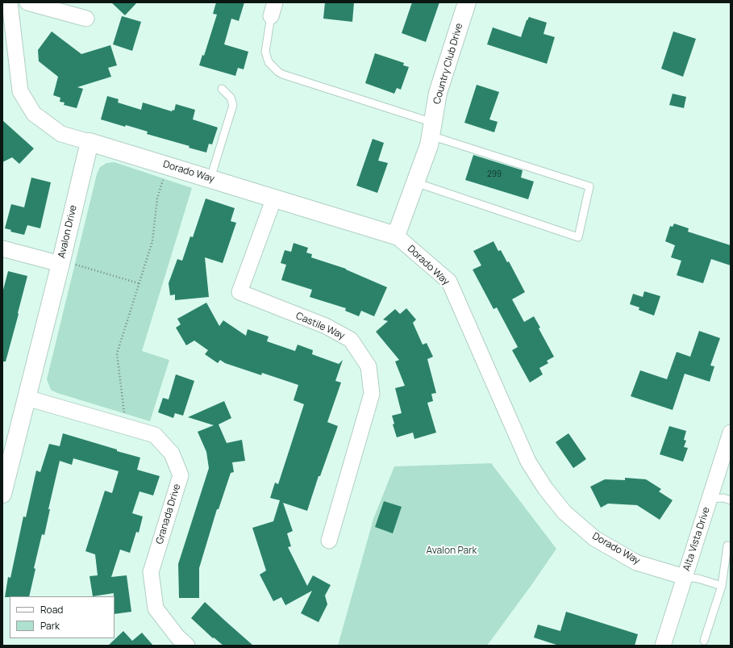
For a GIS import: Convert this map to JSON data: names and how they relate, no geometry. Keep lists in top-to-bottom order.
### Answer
{
  "streets": {
    "street": [
      "Country Club Drive",
      "Dorado Way",
      "Avalon Drive",
      "Castile Way",
      "Granada Drive",
      "Alta Vista Drive"
    ]
  },
  "crossings": [
    ["Country Club Drive", "Dorado Way"],
    ["Dorado Way", "Avalon Drive"],
    ["Dorado Way", "Castile Way"],
    ["Dorado Way", "Alta Vista Drive"],
    ["Avalon Drive", "Granada Drive"]
  ],
  "parks": ["Avalon Park"],
  "house_numbers": ["299"],
  "legend": ["Road", "Park"]
}
